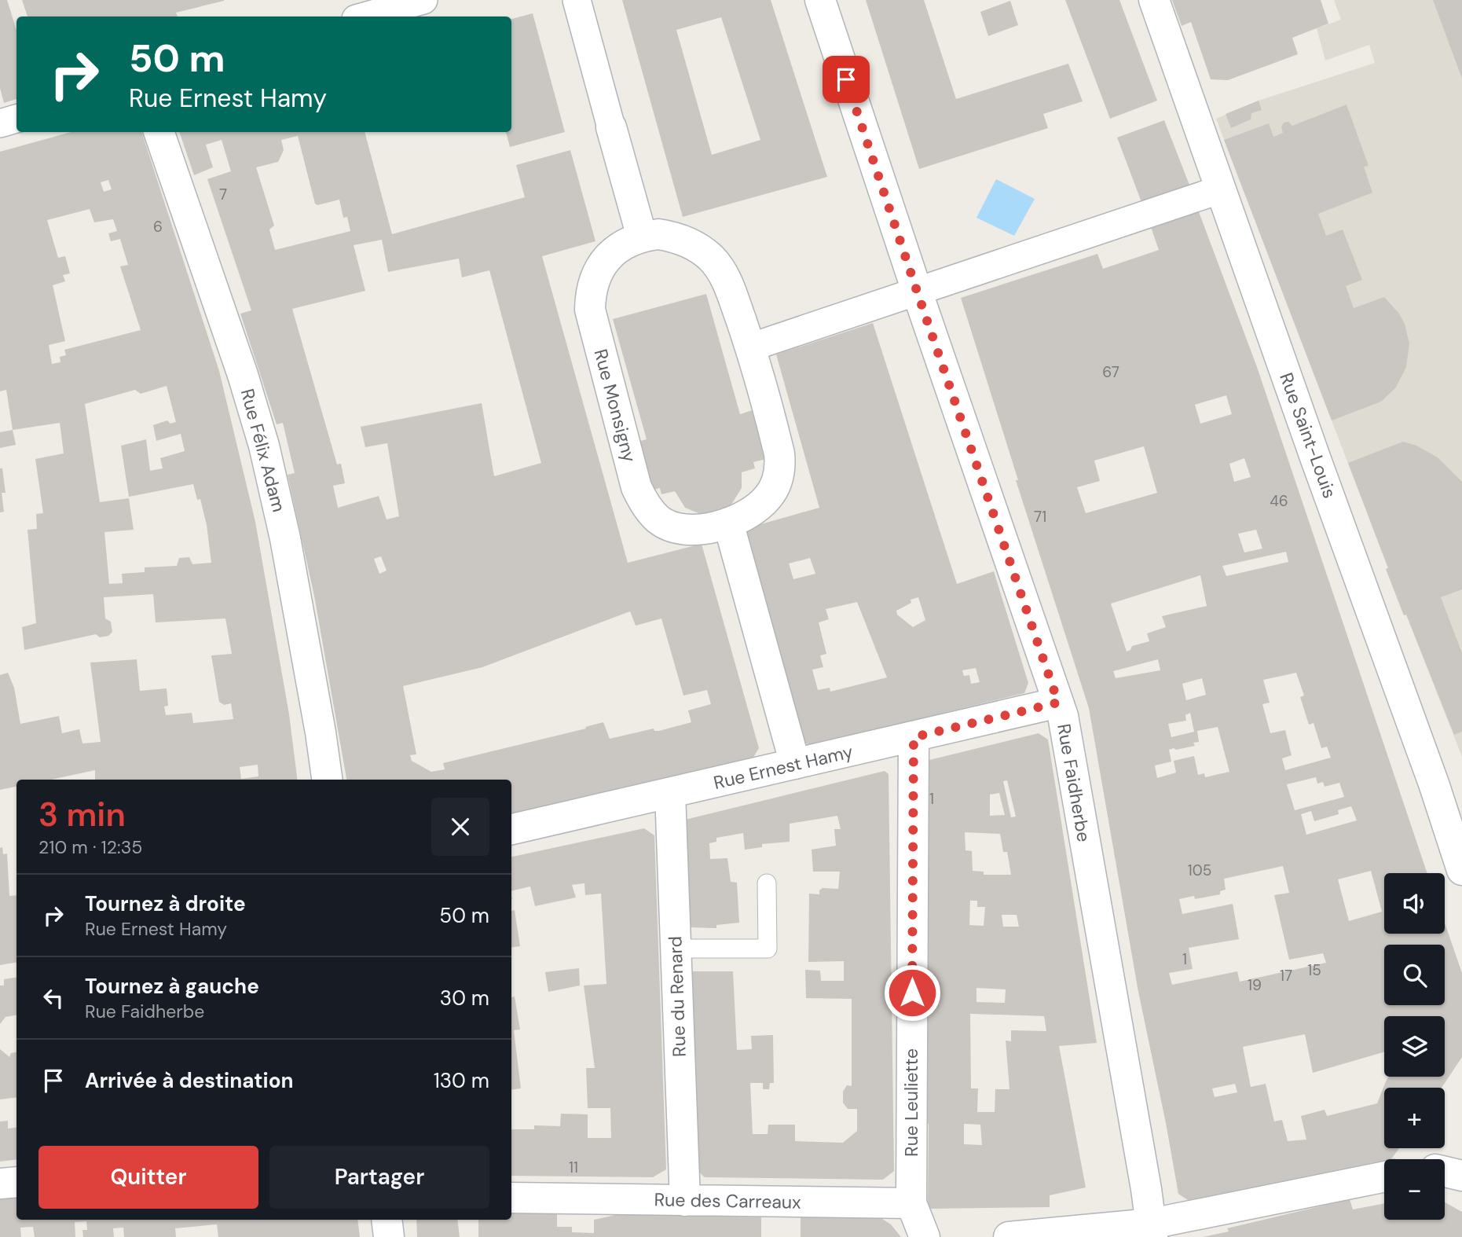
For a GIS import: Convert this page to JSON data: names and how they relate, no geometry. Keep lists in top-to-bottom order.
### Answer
{
  "streets": {
    "street": [
      "Rue Monsigny",
      "Rue Saint-Louis",
      "Rue Félix Adam",
      "Rue Ernest Hamy",
      "Rue Faidherbe",
      "Rue du Renard",
      "Rue Leuliette",
      "Rue des Carreaux"
    ]
  },
  "crossings": [
    ["Rue Ernest Hamy", "Rue Faidherbe"],
    ["Rue Ernest Hamy", "Rue du Renard"],
    ["Rue Ernest Hamy", "Rue Leuliette"],
    ["Rue du Renard", "Rue des Carreaux"],
    ["Rue Leuliette", "Rue des Carreaux"]
  ],
  "house_numbers": [
    "7",
    "6",
    "67",
    "46",
    "71",
    "1",
    "105",
    "1",
    "15",
    "17",
    "19",
    "11"
  ],
  "page": {
    "turn": ["50 m", "Rue Ernest Hamy"],
    "heading": ["3 min", "210 m · 12:35"],
    "map_buttons": ["+", "−"],
    "list": [
      {
        "name": "Tournez à droite",
        "note": "Rue Ernest Hamy",
        "value": "50 m"
      },
      {
        "name": "Tournez à gauche",
        "note": "Rue Faidherbe",
        "value": "30 m"
      },
      {
        "name": "Arrivée à destination",
        "value": "130 m"
      }
    ],
    "buttons": ["Quitter", "Partager"]
  }
}
